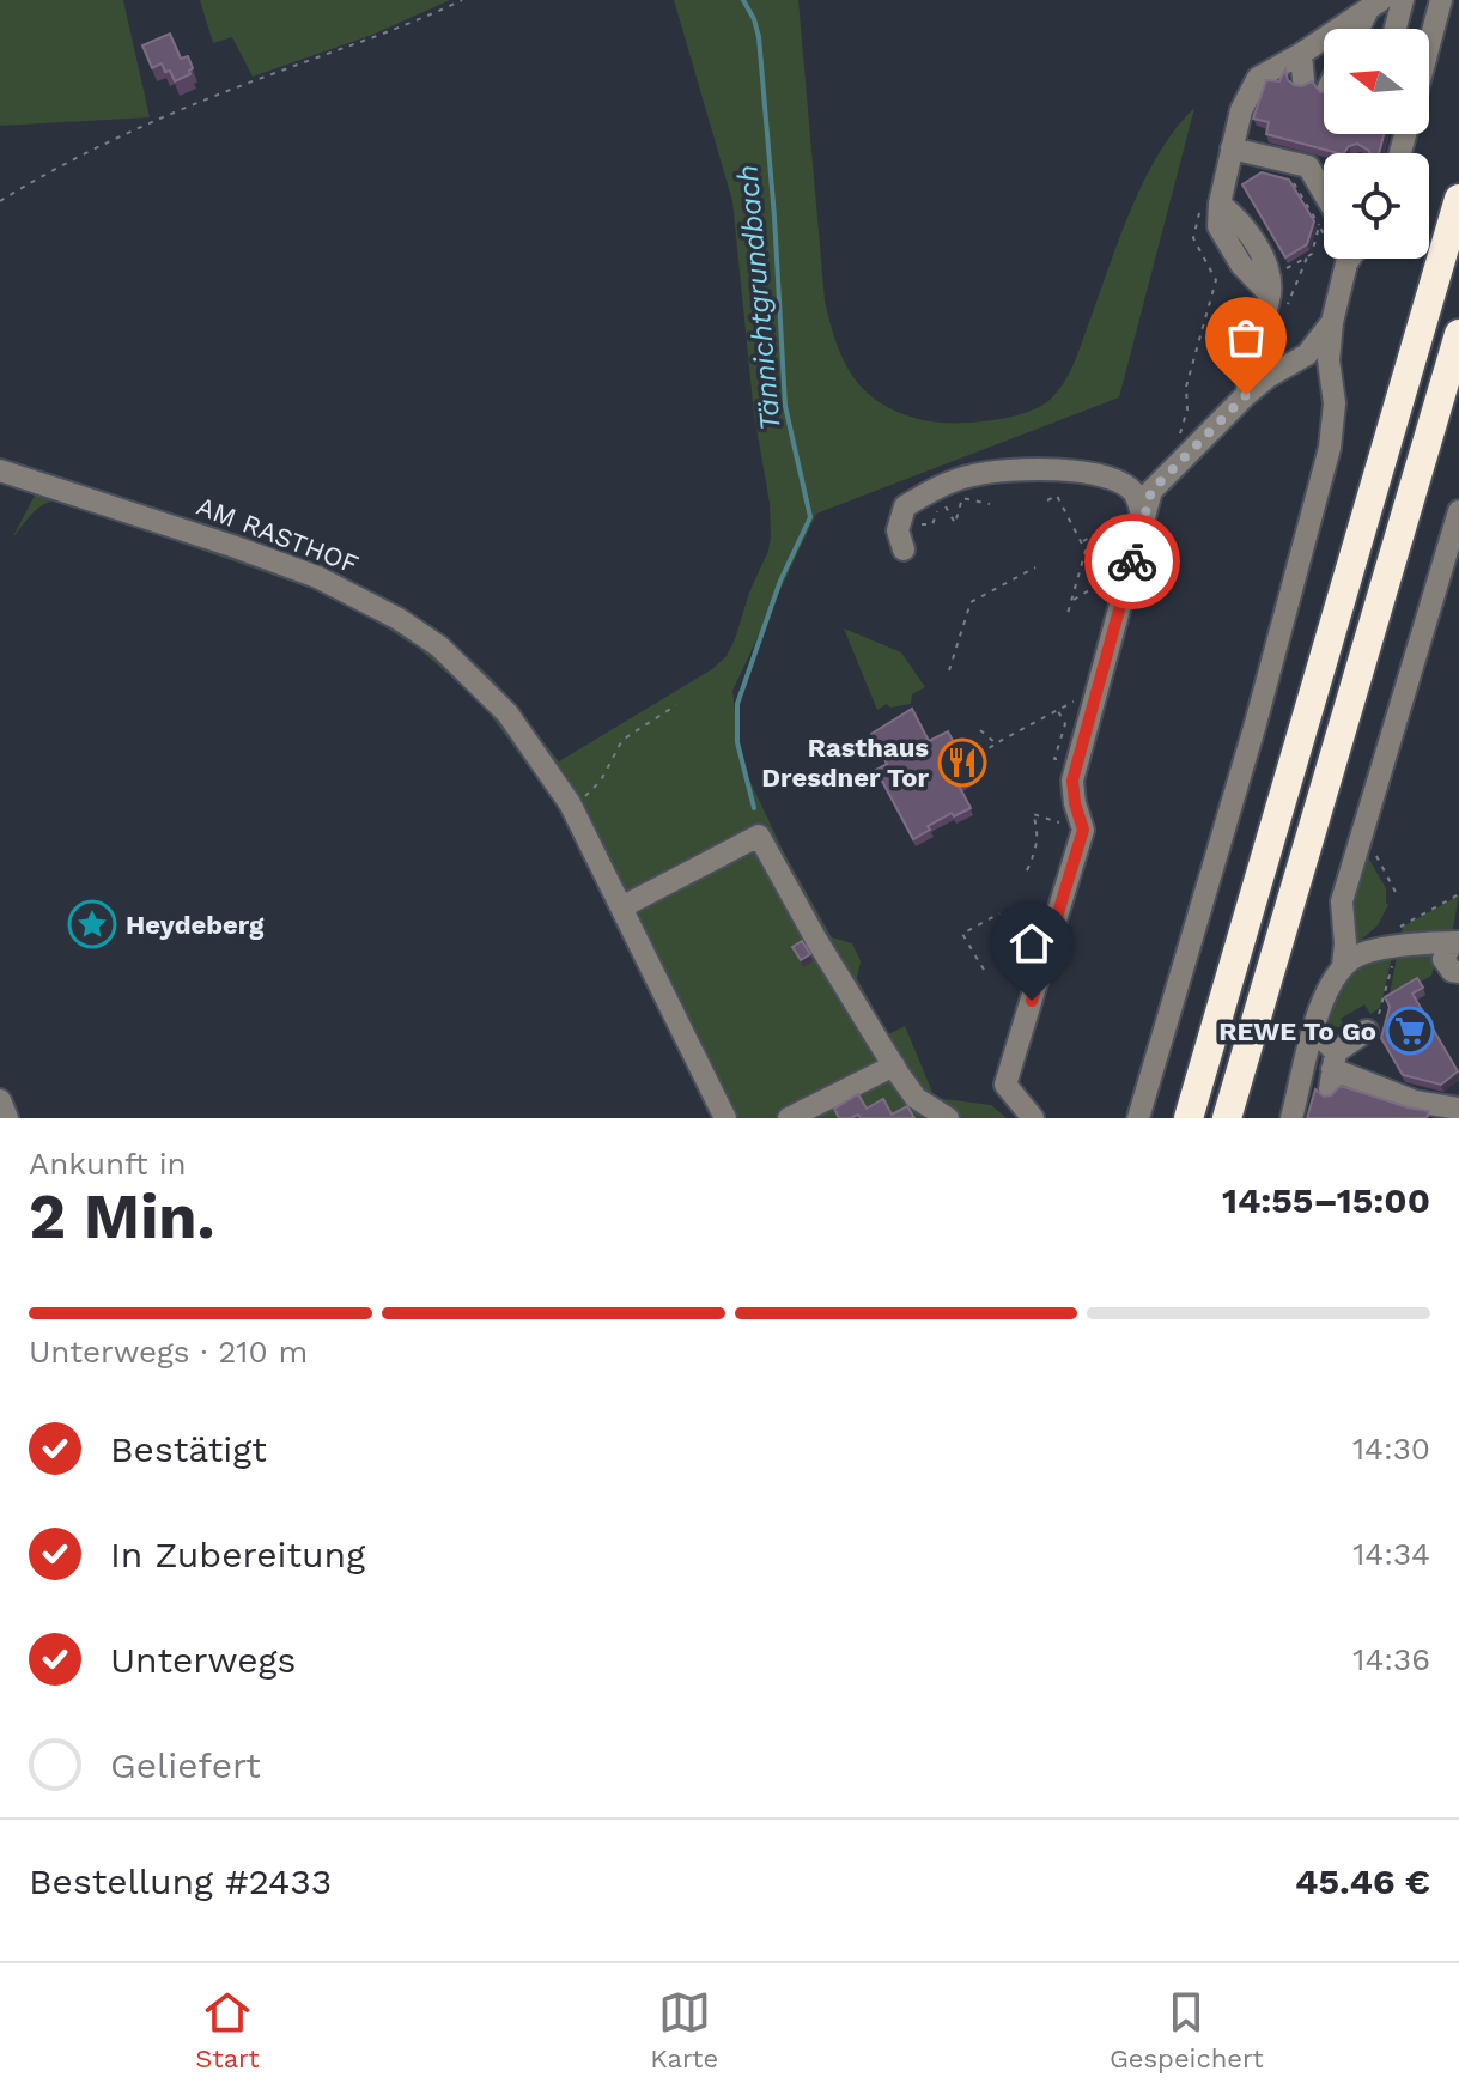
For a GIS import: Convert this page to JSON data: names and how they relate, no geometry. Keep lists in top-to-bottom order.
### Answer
{
  "streets": {
    "street": ["AM RASTHOF"]
  },
  "water": ["Tännichtgrundbach"],
  "places": {
    "restaurant": ["Rasthaus Dresdner Tor"],
    "place": ["Heydeberg"],
    "supermarket": ["REWE To Go"]
  },
  "north": "left",
  "page": {
    "heading": ["2 Min.", "Ankunft in", "14:55–15:00"],
    "panel": ["Bestellung #2433", "45.46 €"],
    "bar": "Unterwegs · 210 m",
    "list": [
      ["Bestätigt", "14:30"],
      ["In Zubereitung", "14:34"],
      ["Unterwegs", "14:36"],
      "Geliefert"
    ],
    "tabs": ["Start", "Karte", "Gespeichert"]
  }
}
